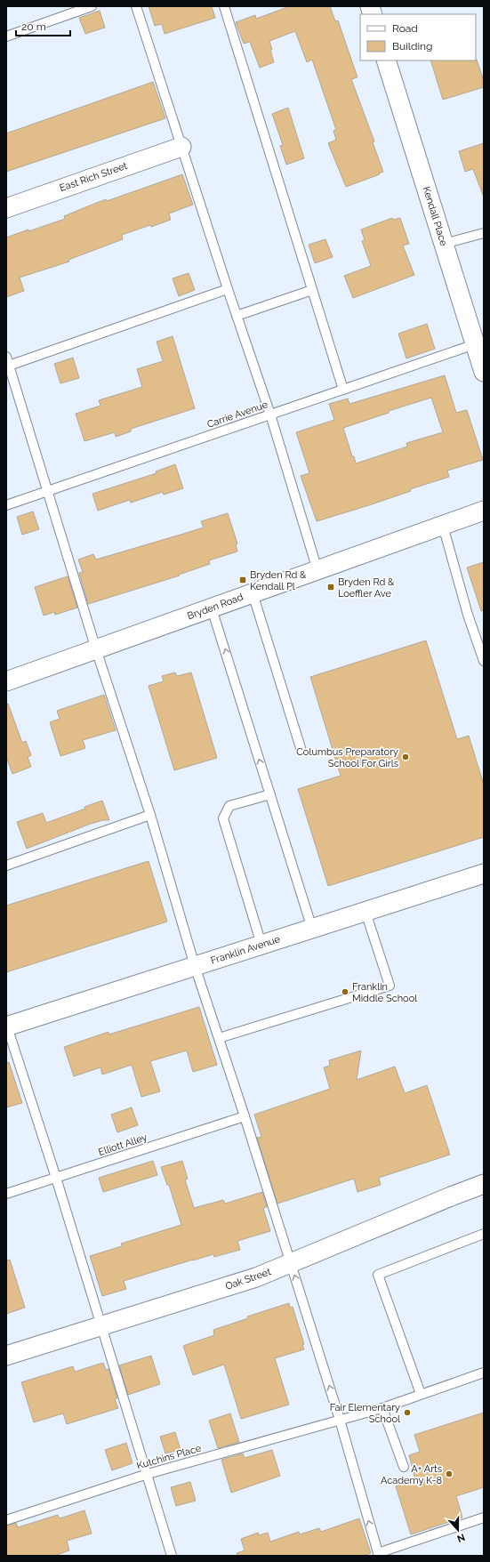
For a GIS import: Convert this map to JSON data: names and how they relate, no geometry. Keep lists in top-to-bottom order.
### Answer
{
  "streets": {
    "street": [
      "East Rich Street",
      "Kendall Place",
      "Bryden Road",
      "Franklin Avenue",
      "Oak Street"
    ],
    "lane": ["Carrie Avenue", "Elliott Alley", "Kutchins Place"]
  },
  "crossings": [
    ["Kendall Place", "Carrie Avenue"]
  ],
  "places": {
    "transit": ["Bryden Rd & Kendall Pl", "Bryden Rd & Loeffler Ave"],
    "other": [
      "Columbus Preparatory School For Girls",
      "Franklin Middle School",
      "Fair Elementary School",
      "A+ Arts Academy K-8"
    ]
  },
  "legend": ["Road", "Building"],
  "scale_bar": "20 m",
  "north": "bottom"
}
